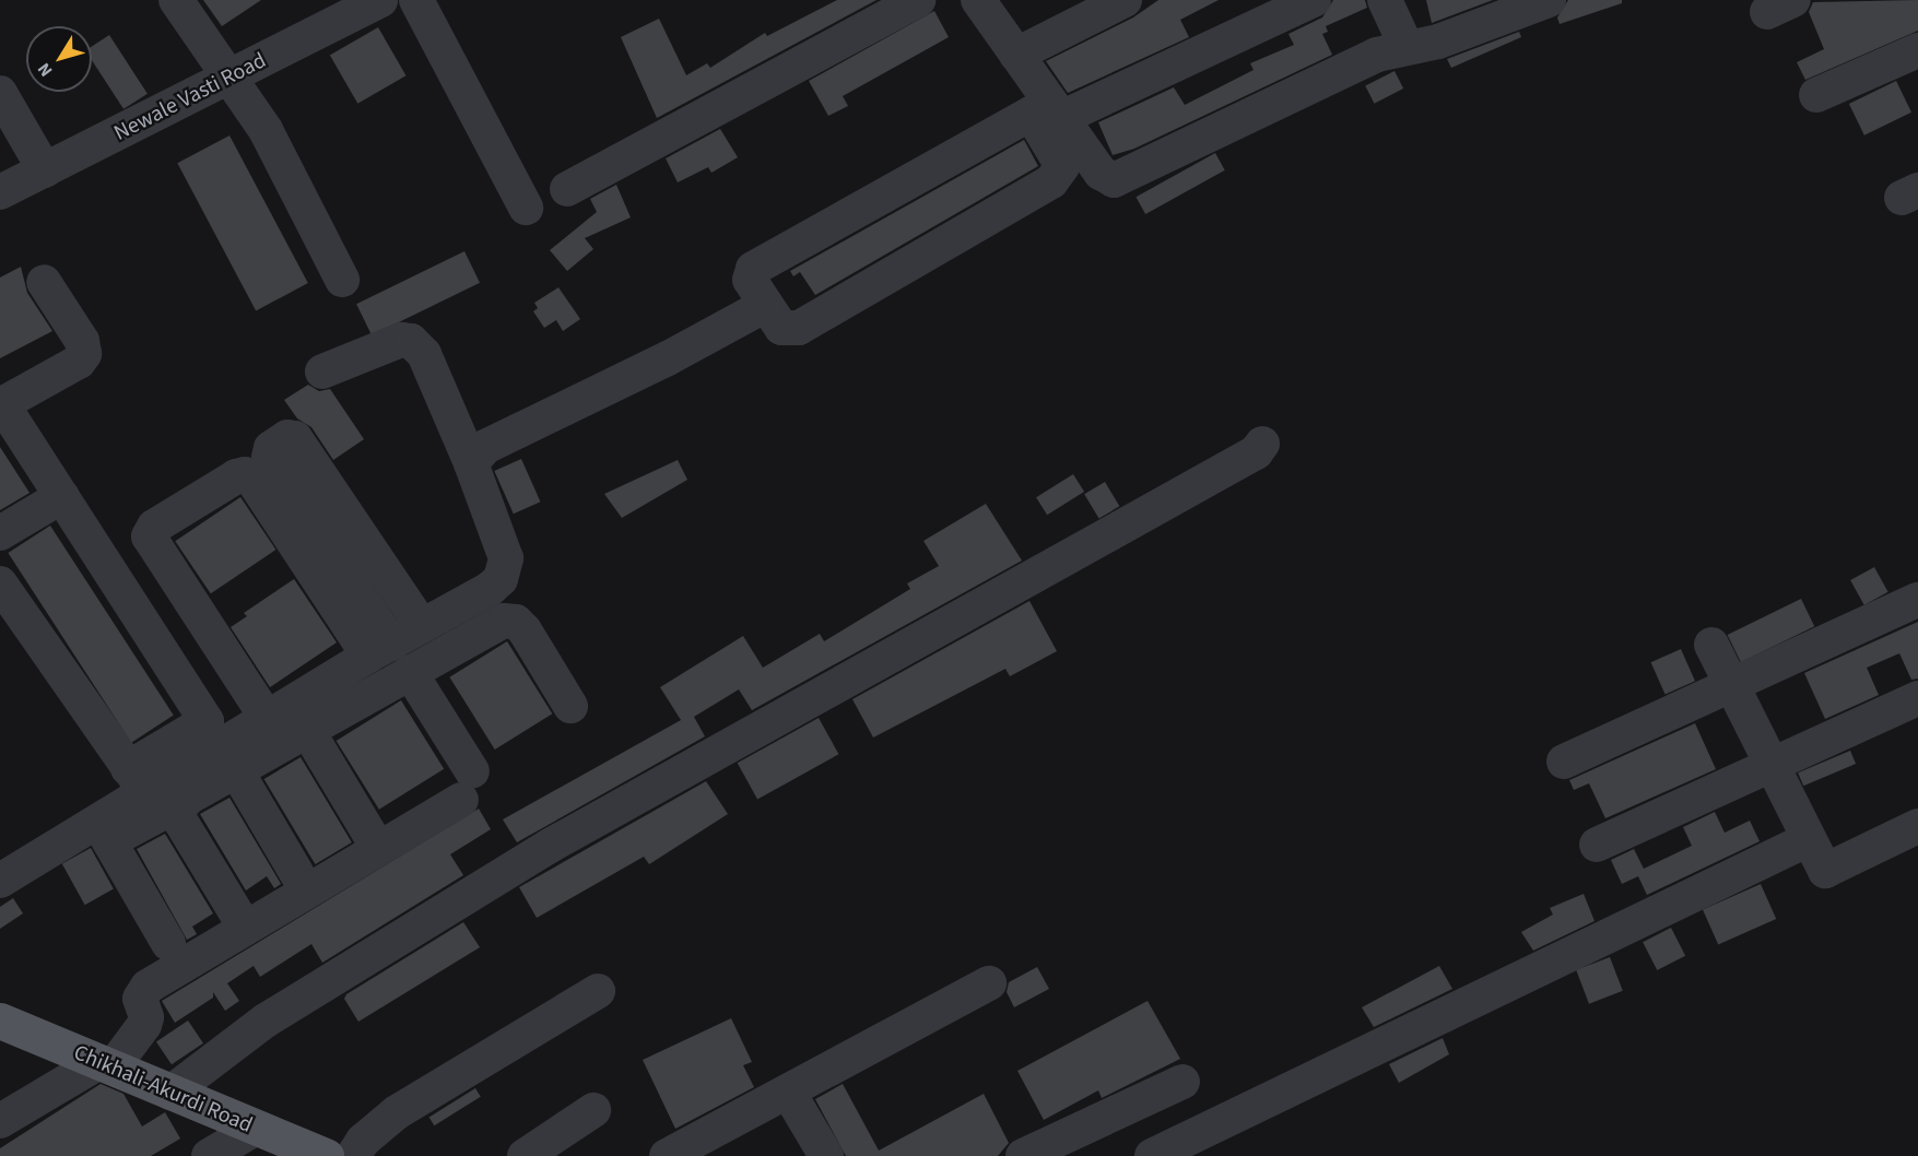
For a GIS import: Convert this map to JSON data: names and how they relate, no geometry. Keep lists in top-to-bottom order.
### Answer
{
  "streets": {
    "main road": ["Chikhali-Akurdi Road"],
    "street": ["Newale Vasti Road"]
  },
  "north": "bottom left"
}
